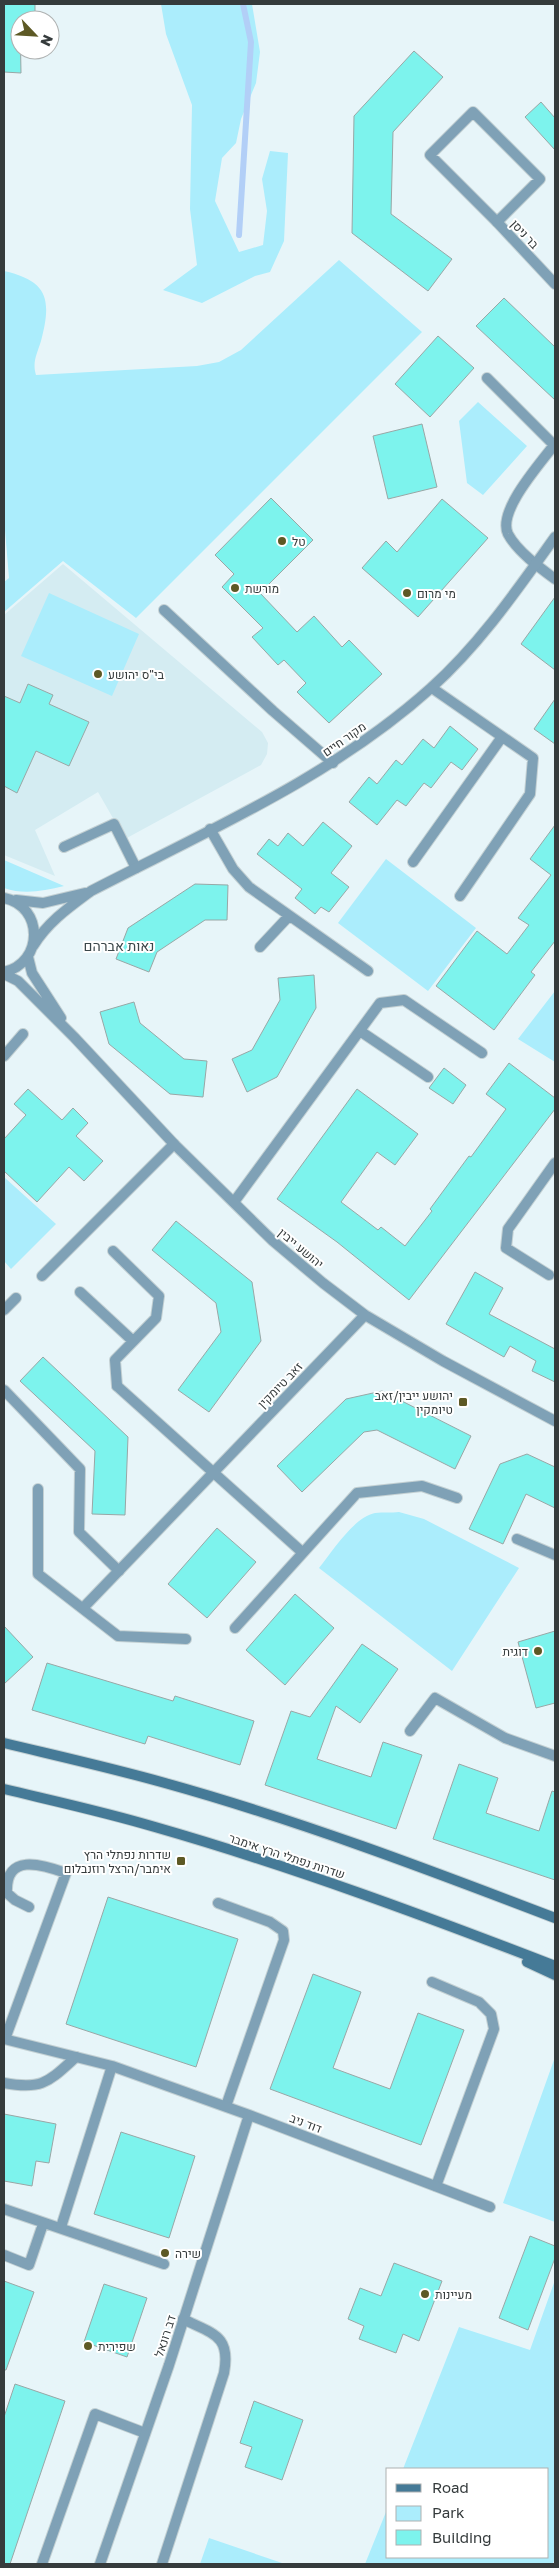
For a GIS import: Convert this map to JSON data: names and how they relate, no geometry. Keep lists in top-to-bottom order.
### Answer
{
  "streets": {
    "main road": ["שדרות נפתלי הרץ אימבר"],
    "street": [
      "בר ניסן",
      "מקור חיים",
      "יהושע ייבין",
      "זאב טיומקין",
      "דוד ניב",
      "דב רונאל"
    ]
  },
  "crossings": [
    ["מקור חיים", "יהושע ייבין"],
    ["יהושע ייבין", "זאב טיומקין"],
    ["דוד ניב", "דב רונאל"]
  ],
  "districts": ["נאות אברהם"],
  "places": {
    "other": [
      "טל",
      "מורשת",
      "מי מרום",
      "בי\"ס יהושע",
      "דוגית",
      "שירה",
      "מעיינות",
      "שפירית"
    ],
    "transit": ["יהושע ייבין/זאב טיומקין", "שדרות נפתלי הרץ אימבר/הרצל רוזנבלום"]
  },
  "legend": ["Road", "Park", "Building"],
  "north": "bottom right"
}
